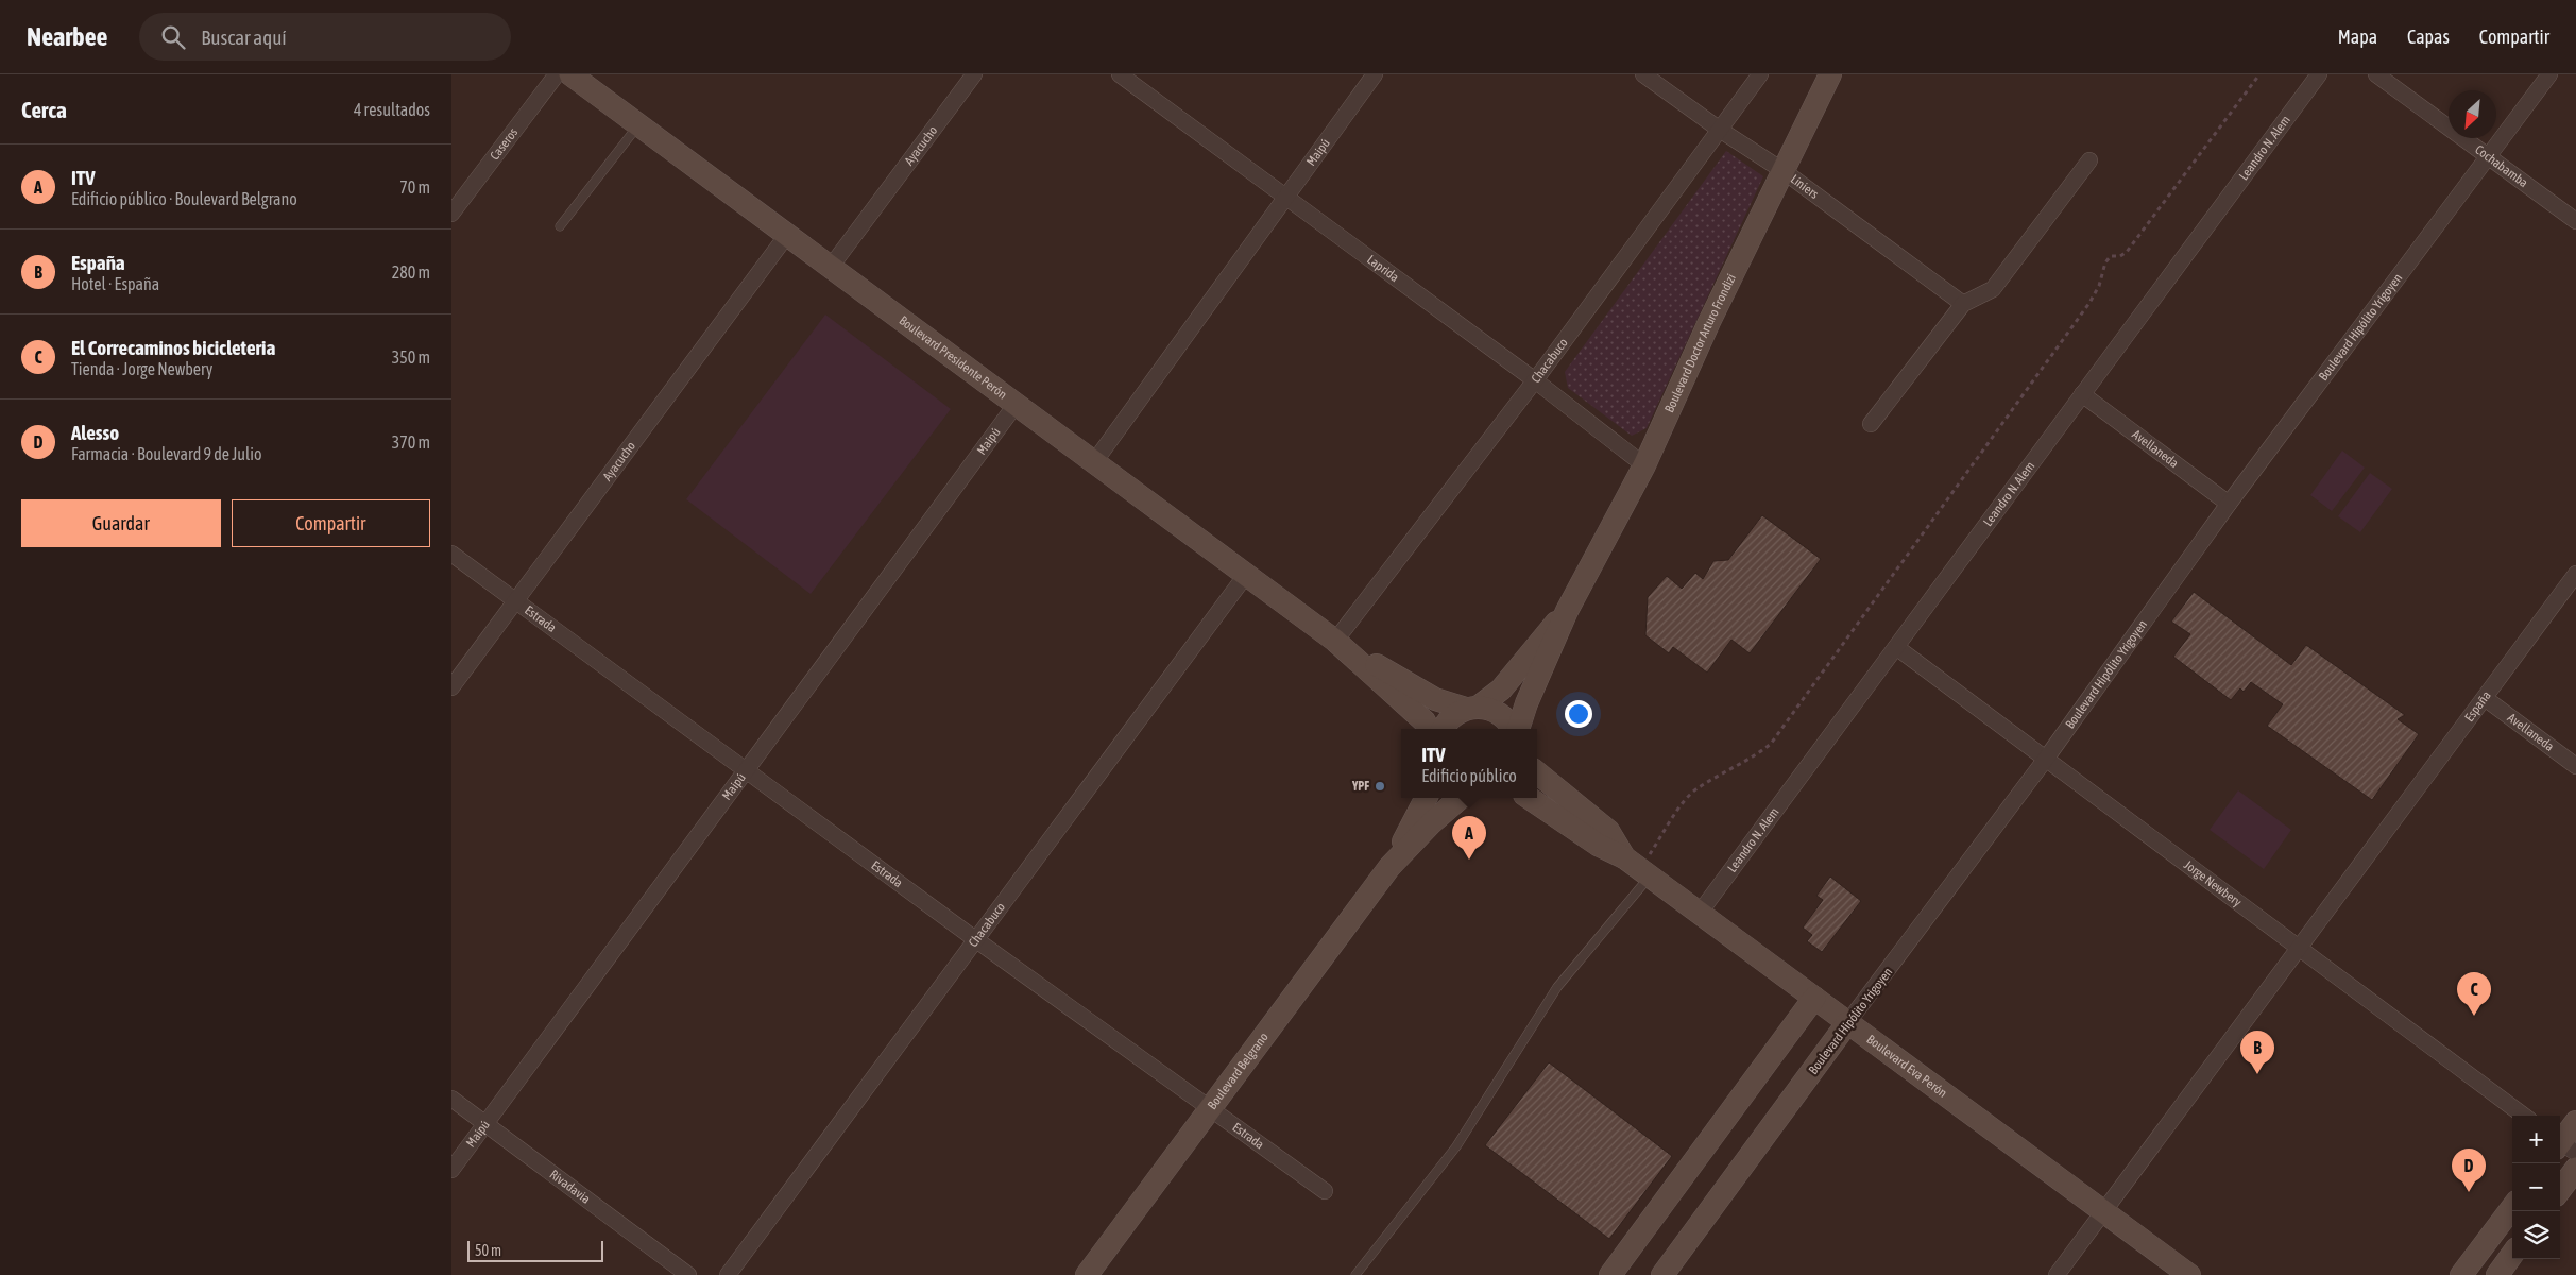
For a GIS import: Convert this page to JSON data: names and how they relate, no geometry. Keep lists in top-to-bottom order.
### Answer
{
  "streets": {
    "street": [
      "Caseros",
      "Ayacucho",
      "Leandro N. Alem",
      "Maipú",
      "Cochabamba",
      "Liniers",
      "Laprida",
      "Boulevard Hipólito Yrigoyen",
      "Boulevard Doctor Arturo Frondizi",
      "Boulevard Presidente Perón",
      "Chacabuco",
      "Avellaneda",
      "Estrada",
      "España",
      "Jorge Newbery",
      "Boulevard Eva Perón",
      "Boulevard Belgrano",
      "Rivadavia"
    ]
  },
  "crossings": [
    ["Caseros", "Boulevard Presidente Perón"],
    ["Ayacucho", "Boulevard Presidente Perón"],
    ["Ayacucho", "Estrada"],
    ["Leandro N. Alem", "Avellaneda"],
    ["Leandro N. Alem", "Jorge Newbery"],
    ["Leandro N. Alem", "Boulevard Eva Perón"],
    ["Maipú", "Laprida"],
    ["Maipú", "Boulevard Presidente Perón"],
    ["Maipú", "Estrada"],
    ["Maipú", "Rivadavia"],
    ["Cochabamba", "Boulevard Hipólito Yrigoyen"],
    ["Liniers", "Boulevard Doctor Arturo Frondizi"],
    ["Liniers", "Chacabuco"],
    ["Laprida", "Boulevard Doctor Arturo Frondizi"],
    ["Laprida", "Chacabuco"],
    ["Boulevard Hipólito Yrigoyen", "Avellaneda"],
    ["Boulevard Hipólito Yrigoyen", "Jorge Newbery"],
    ["Boulevard Hipólito Yrigoyen", "Boulevard Eva Perón"],
    ["Boulevard Doctor Arturo Frondizi", "Boulevard Presidente Perón"],
    ["Boulevard Presidente Perón", "Chacabuco"],
    ["Chacabuco", "Estrada"],
    ["Avellaneda", "España"],
    ["Estrada", "Boulevard Belgrano"],
    ["España", "Jorge Newbery"],
    ["España", "Boulevard Eva Perón"]
  ],
  "places": ["YPF"],
  "scale_bar": "50 m",
  "north": "bottom left",
  "page": {
    "header": "Nearbee",
    "search": "Buscar aquí",
    "nav": ["Mapa", "Capas", "Compartir"],
    "heading": ["Cerca", "4 resultados"],
    "list": [
      {
        "mark": "A",
        "name": "ITV",
        "note": "Edificio público · Boulevard Belgrano",
        "value": "70 m"
      },
      {
        "mark": "B",
        "name": "España",
        "note": "Hotel · España",
        "value": "280 m"
      },
      {
        "mark": "C",
        "name": "El Correcaminos bicicleteria",
        "note": "Tienda · Jorge Newbery",
        "value": "350 m"
      },
      {
        "mark": "D",
        "name": "Alesso",
        "note": "Farmacia · Boulevard 9 de Julio",
        "value": "370 m"
      }
    ],
    "buttons": ["Guardar", "Compartir"],
    "popup": ["ITV", "Edificio público"],
    "pins": [
      "A",
      "C",
      "B",
      "D"
    ],
    "map_buttons": ["+", "−"],
    "scale": "50 m"
  }
}
